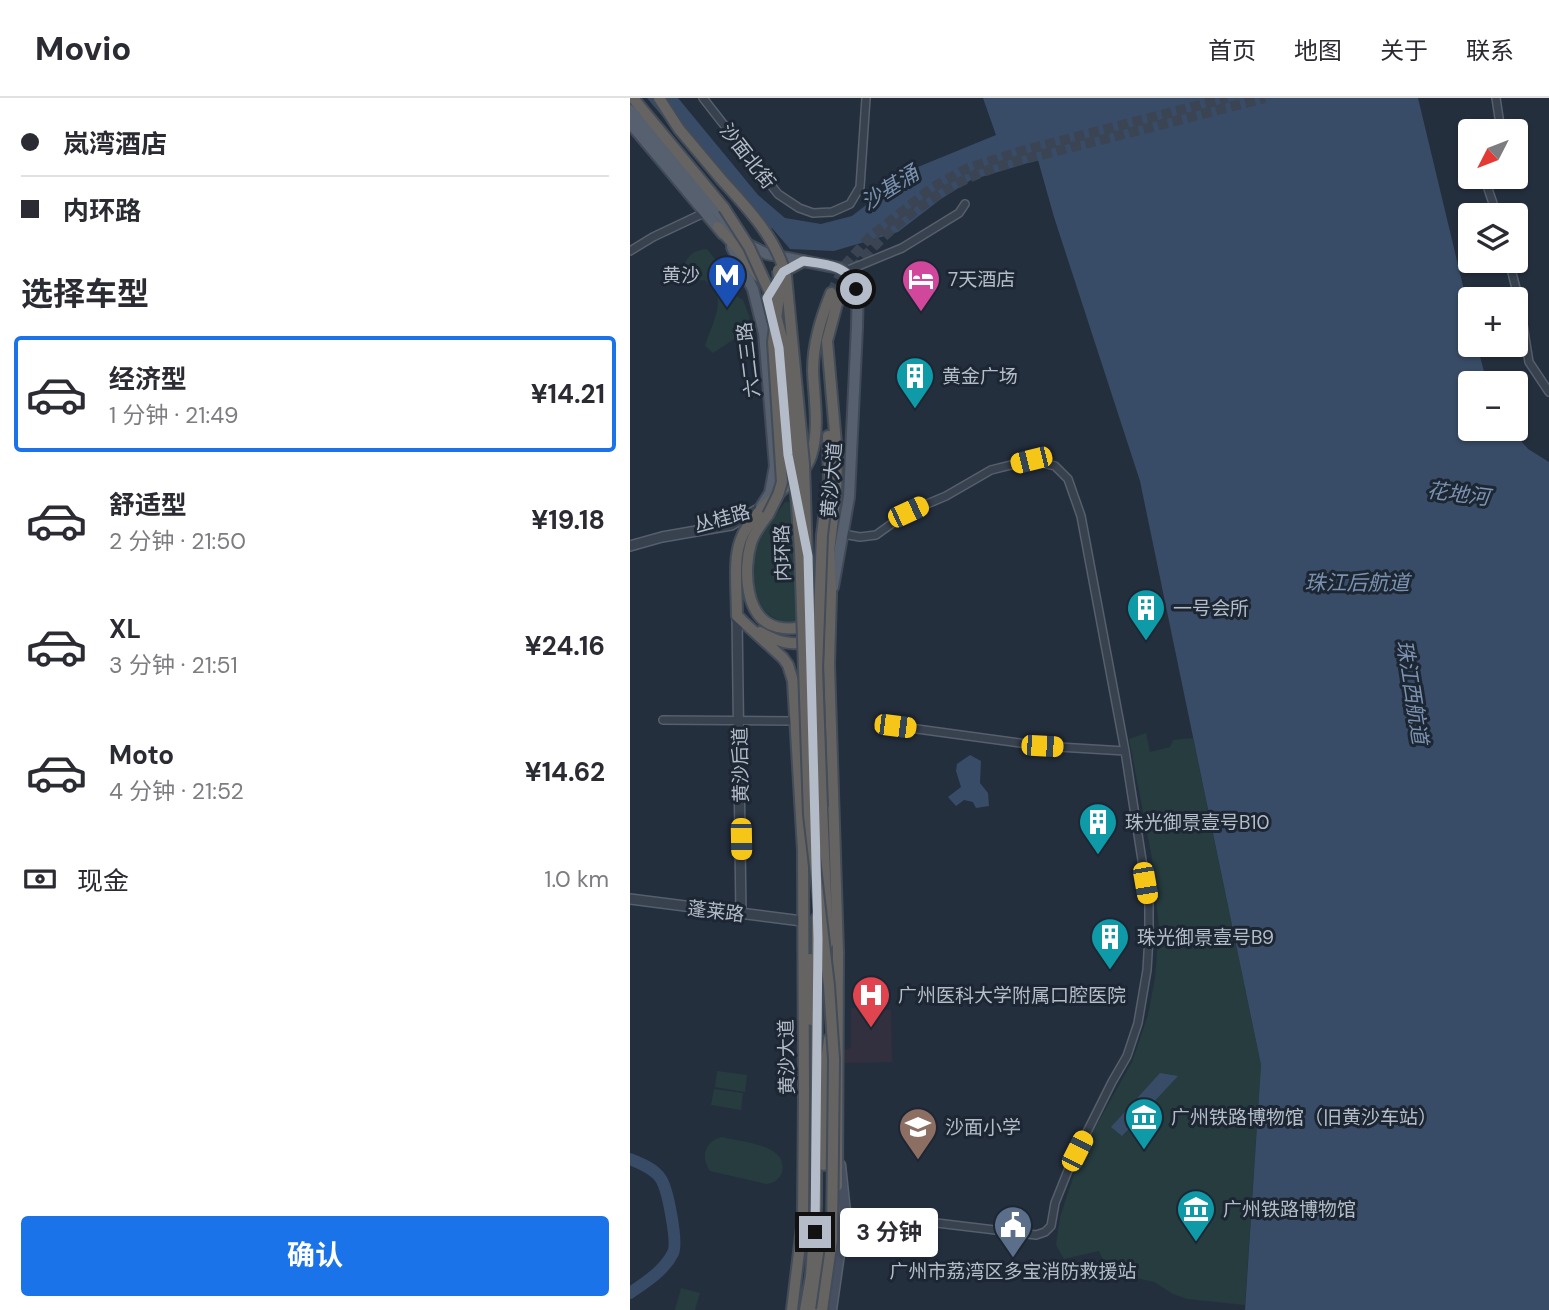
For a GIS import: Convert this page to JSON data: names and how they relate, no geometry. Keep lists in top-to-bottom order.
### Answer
{
  "streets": {
    "highway": ["黄沙大道", "内环路"],
    "main road": ["六二三路"],
    "street": [
      "沙面北街",
      "丛桂路",
      "黄沙后道",
      "蓬莱路"
    ]
  },
  "crossings": [
    ["六二三路", "丛桂路"],
    ["黄沙大道", "内环路"],
    ["黄沙大道", "蓬莱路"],
    ["黄沙后道", "蓬莱路"]
  ],
  "water": [
    "沙基涌",
    "花地河",
    "珠江后航道",
    "珠江西航道"
  ],
  "places": {
    "metro station": ["黄沙"],
    "hotel": ["7天酒店"],
    "building": [
      "黄金广场",
      "一号会所",
      "珠光御景壹号B10",
      "珠光御景壹号B9"
    ],
    "hospital": ["广州医科大学附属口腔医院"],
    "museum": ["广州铁路博物馆（旧黄沙车站）", "广州铁路博物馆"],
    "school or university": ["沙面小学"],
    "public building": ["广州市荔湾区多宝消防救援站"]
  },
  "north": "bottom left",
  "page": {
    "header": "Movio",
    "nav": [
      "首页",
      "地图",
      "关于",
      "联系"
    ],
    "banner": ["岚湾酒店", "内环路"],
    "map_buttons": ["+", "−"],
    "heading": "选择车型",
    "list": [
      {
        "name": "经济型",
        "note": "1 分钟 · 21:49",
        "value": "¥14.21"
      },
      {
        "name": "舒适型",
        "note": "2 分钟 · 21:50",
        "value": "¥19.18"
      },
      {
        "name": "XL",
        "note": "3 分钟 · 21:51",
        "value": "¥24.16"
      },
      {
        "name": "Moto",
        "note": "4 分钟 · 21:52",
        "value": "¥14.62"
      }
    ],
    "pay": ["现金", "1.0 km"],
    "buttons": "确认",
    "bubble": "3 分钟"
  }
}
